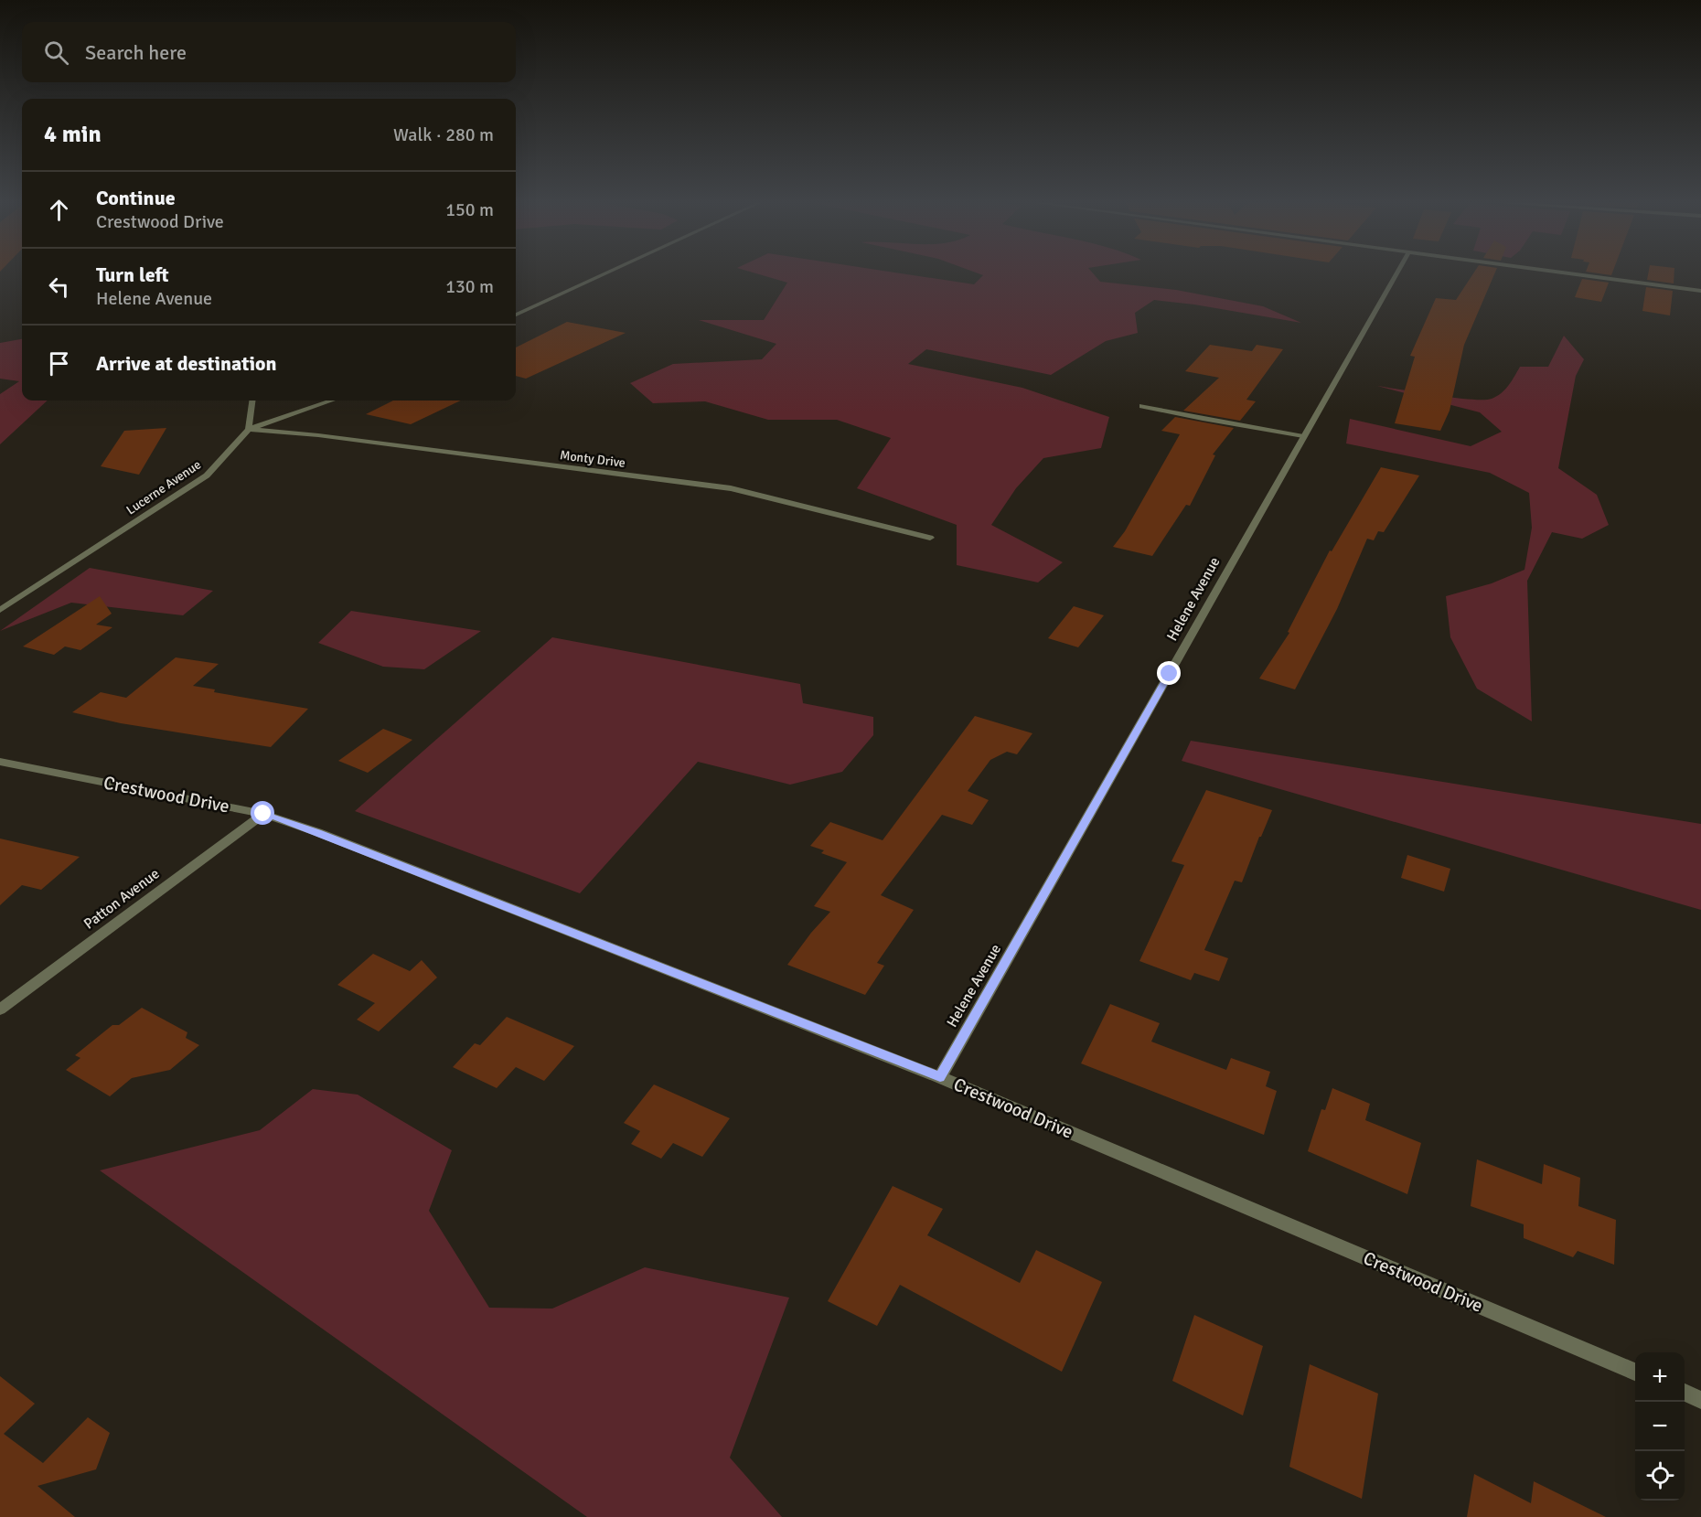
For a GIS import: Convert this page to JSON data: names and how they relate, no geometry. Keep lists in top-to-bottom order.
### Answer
{
  "streets": {
    "street": [
      "Monty Drive",
      "Lucerne Avenue",
      "Helene Avenue",
      "Crestwood Drive",
      "Patton Avenue"
    ]
  },
  "crossings": [
    ["Monty Drive", "Lucerne Avenue"],
    ["Helene Avenue", "Crestwood Drive"],
    ["Crestwood Drive", "Patton Avenue"]
  ],
  "page": {
    "search": "Search here",
    "heading": ["4 min", "Walk · 280 m"],
    "list": [
      ["Continue", "Crestwood Drive", "150 m"],
      ["Turn left", "Helene Avenue", "130 m"],
      "Arrive at destination"
    ],
    "map_buttons": ["+", "−"]
  }
}
